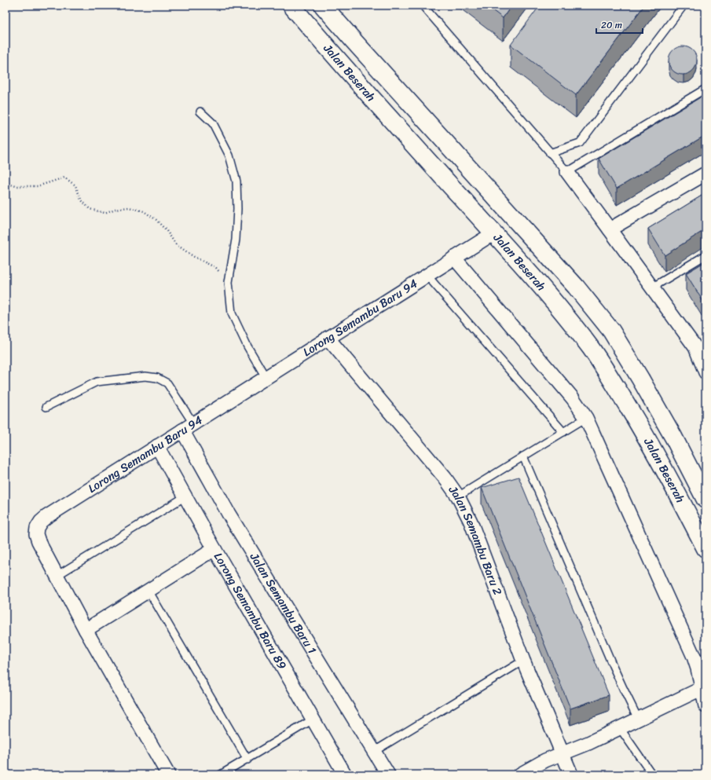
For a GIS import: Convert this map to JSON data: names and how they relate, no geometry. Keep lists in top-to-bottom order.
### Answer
{
  "streets": {
    "highway": ["Jalan Beserah"],
    "street": [
      "Lorong Semambu Baru 94",
      "Jalan Semambu Baru 2",
      "Jalan Semambu Baru 1",
      "Lorong Semambu Baru 89"
    ]
  },
  "crossings": [
    ["Jalan Beserah", "Lorong Semambu Baru 94"],
    ["Lorong Semambu Baru 94", "Jalan Semambu Baru 2"],
    ["Lorong Semambu Baru 94", "Jalan Semambu Baru 1"],
    ["Lorong Semambu Baru 94", "Lorong Semambu Baru 89"]
  ],
  "scale_bar": "20 m"
}
